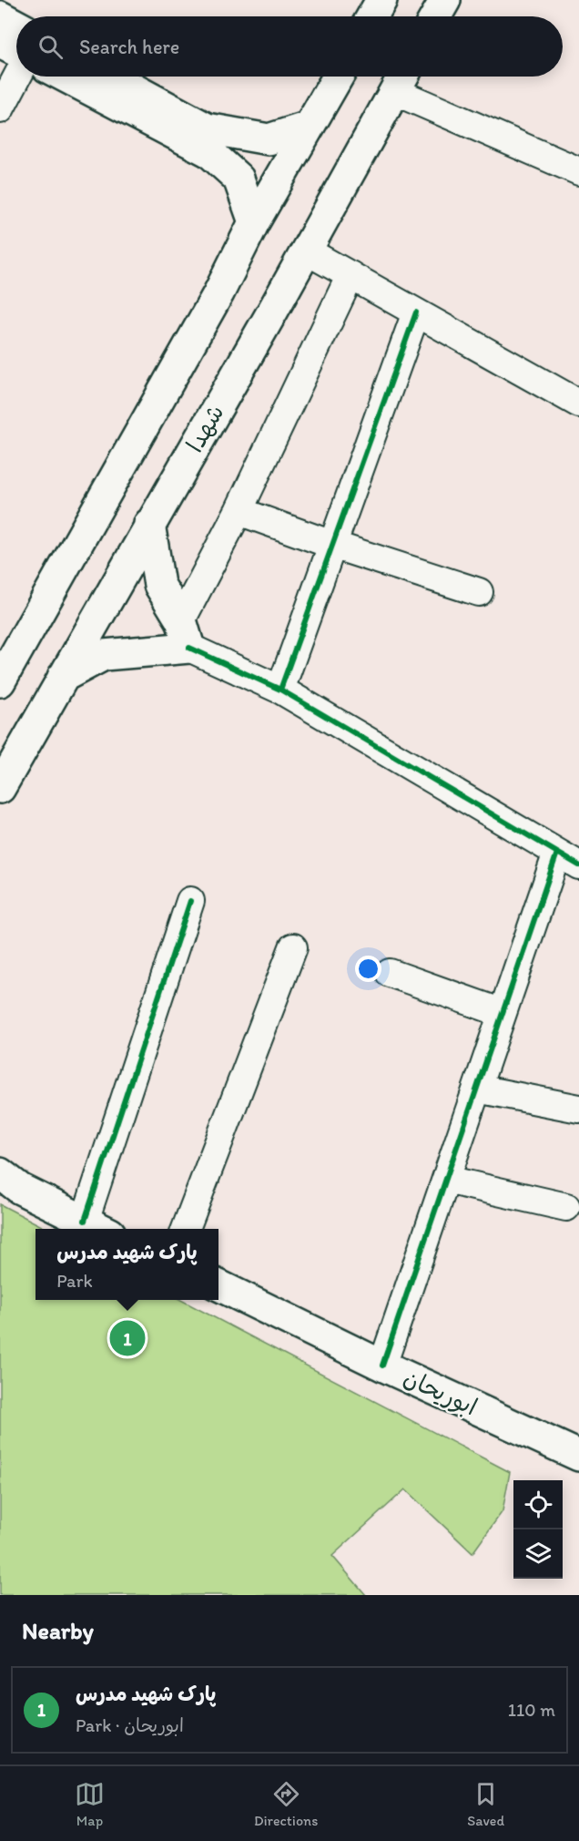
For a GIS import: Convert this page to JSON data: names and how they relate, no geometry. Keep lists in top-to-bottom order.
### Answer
{
  "streets": {
    "main road": ["شهدا", "ابوریحان"]
  },
  "page": {
    "search": "Search here",
    "popup": ["پارک شهید مدرس", "Park"],
    "pins": "1",
    "heading": "Nearby",
    "list": [
      {
        "mark": "1",
        "name": "پارک شهید مدرس",
        "note": "Park · ابوریحان",
        "value": "110 m"
      }
    ],
    "nav": ["Map", "Directions", "Saved"]
  }
}
